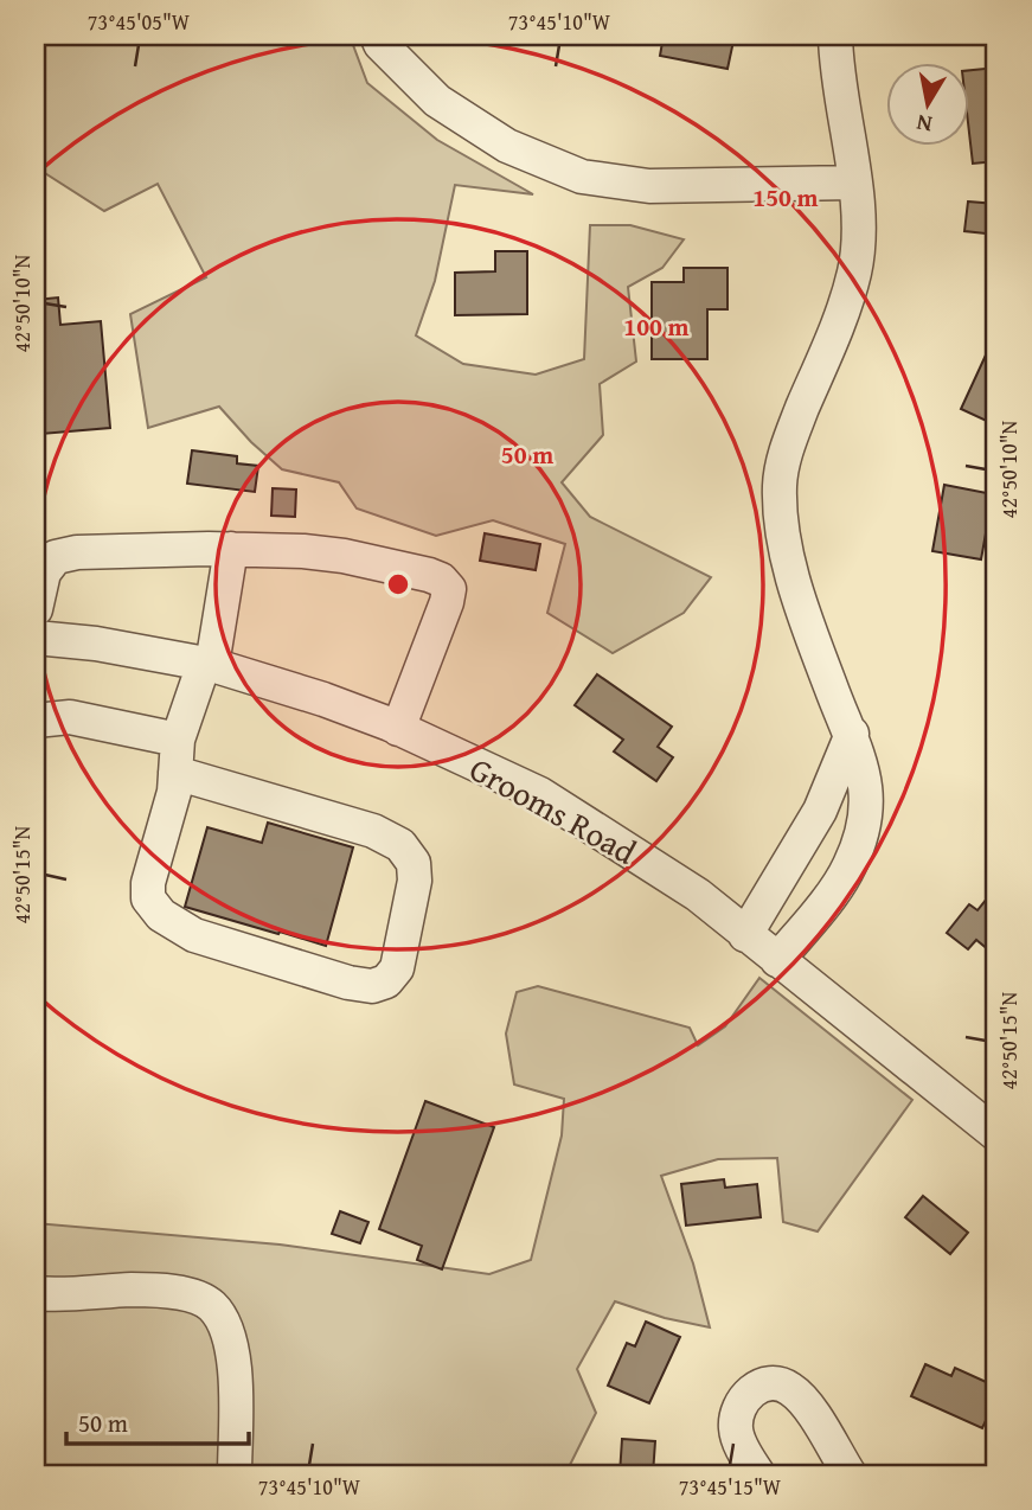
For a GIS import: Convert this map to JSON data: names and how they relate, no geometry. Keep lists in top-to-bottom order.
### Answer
{
  "streets": {
    "street": ["Grooms Road"]
  },
  "scale_bar": "50 m",
  "north": "bottom",
  "coordinates": [
    "73°45'05\"W",
    "73°45'10\"W",
    "42°50'10\"N",
    "42°50'15\"N",
    "73°45'15\"W"
  ],
  "rings": ["150 m", "100 m", "50 m"]
}
